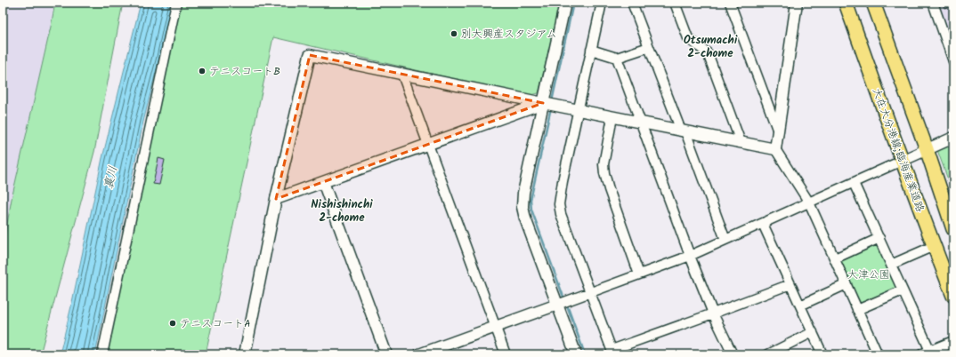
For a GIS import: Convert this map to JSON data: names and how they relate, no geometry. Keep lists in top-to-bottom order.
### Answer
{
  "streets": {
    "main road": ["大在大分港線;臨海産業道路"]
  },
  "districts": ["Otsumachi 2-chome", "Nishishinchi 2-chome"],
  "water": ["裏川"],
  "parks": ["大津公園"],
  "places": ["別大興産スタジアム", "テニスコートB", "テニスコートA"]
}
